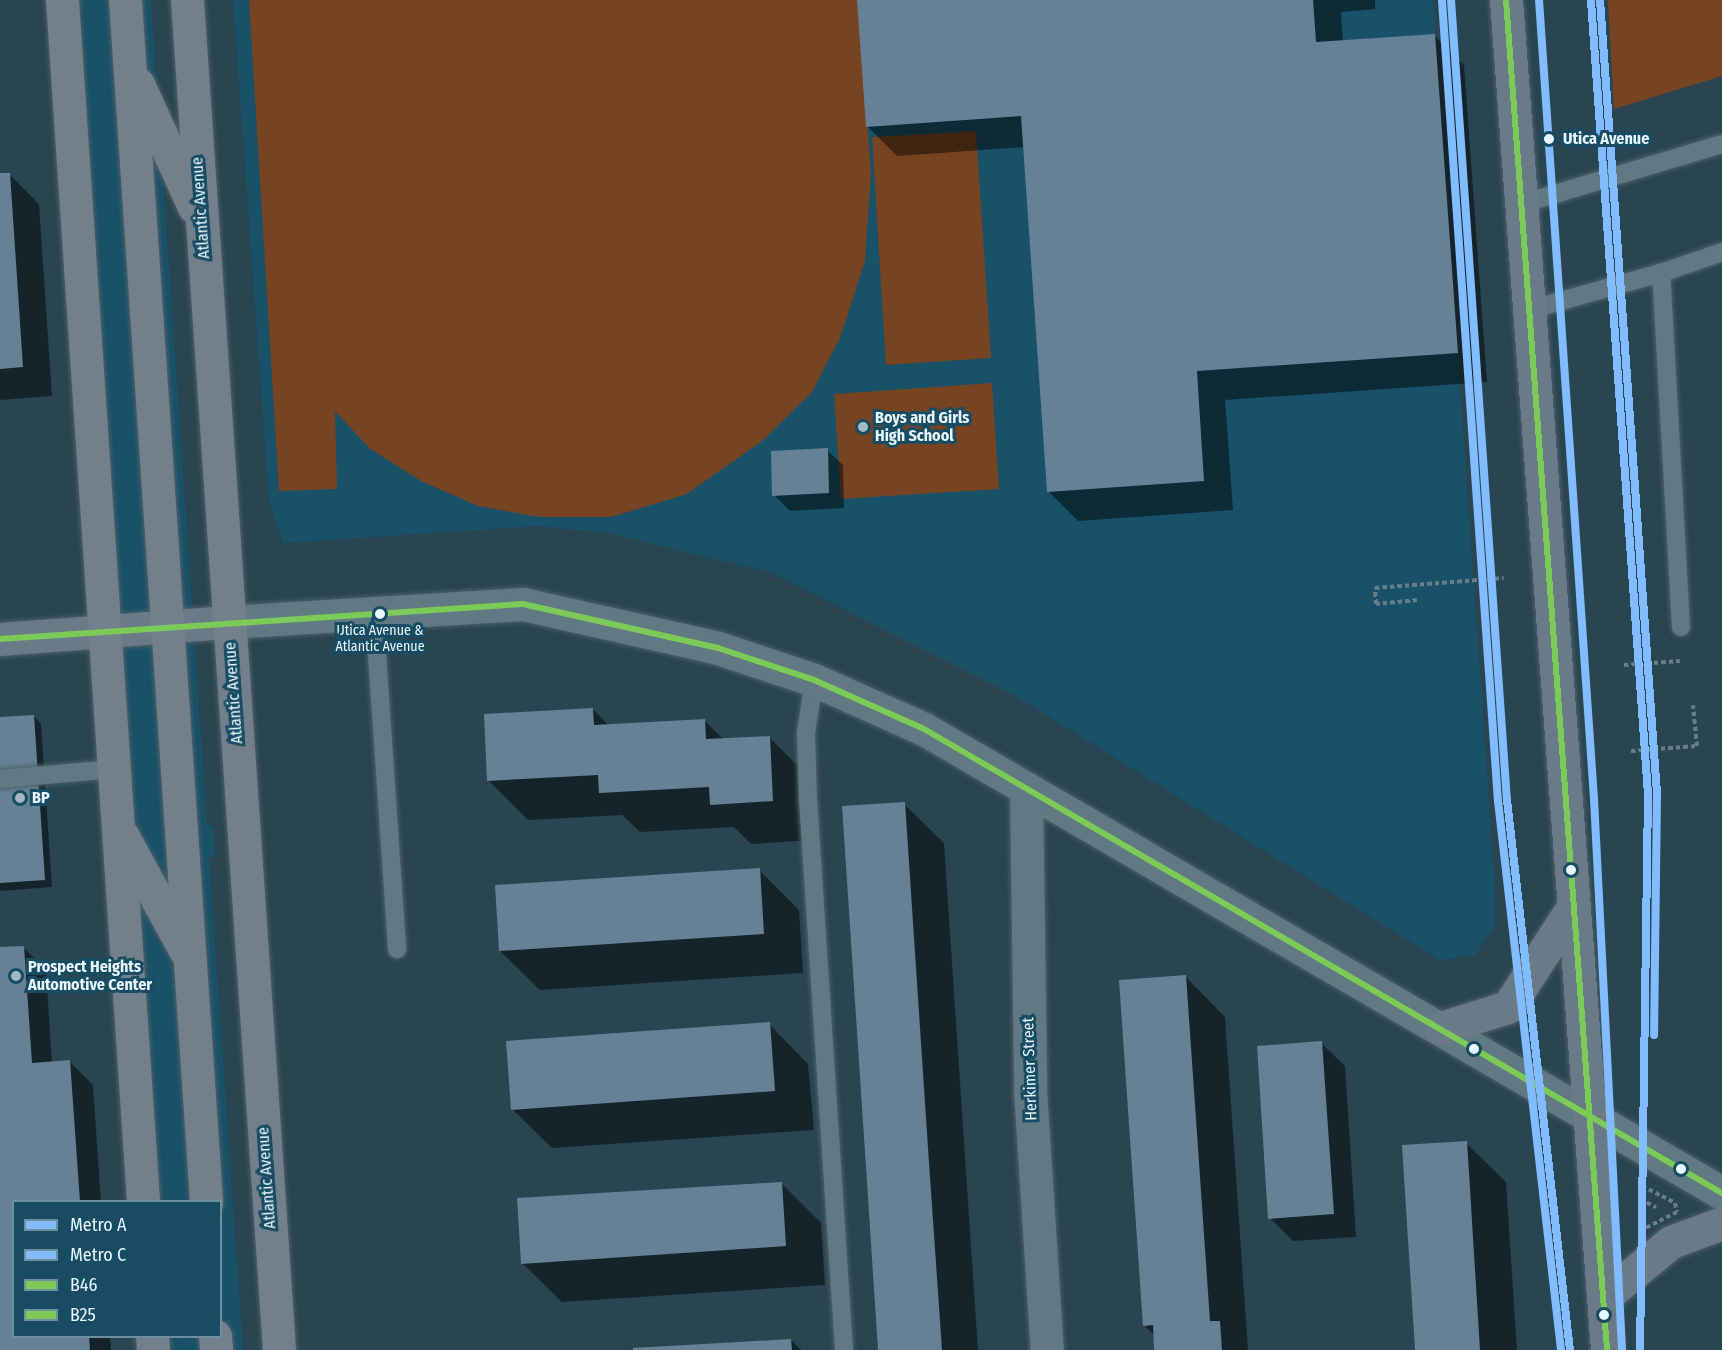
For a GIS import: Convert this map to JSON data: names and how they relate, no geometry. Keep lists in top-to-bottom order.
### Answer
{
  "streets": {
    "main road": ["Atlantic Avenue"],
    "street": ["Herkimer Street"]
  },
  "places": [
    "Utica Avenue",
    "Boys and Girls High School",
    "Utica Avenue & Atlantic Avenue",
    "BP",
    "Prospect Heights Automotive Center"
  ],
  "lines": [
    "metro line A",
    "transit line B25",
    "metro line C",
    "transit line B46"
  ],
  "legend": [
    "Metro A",
    "Metro C",
    "B46",
    "B25"
  ]
}
